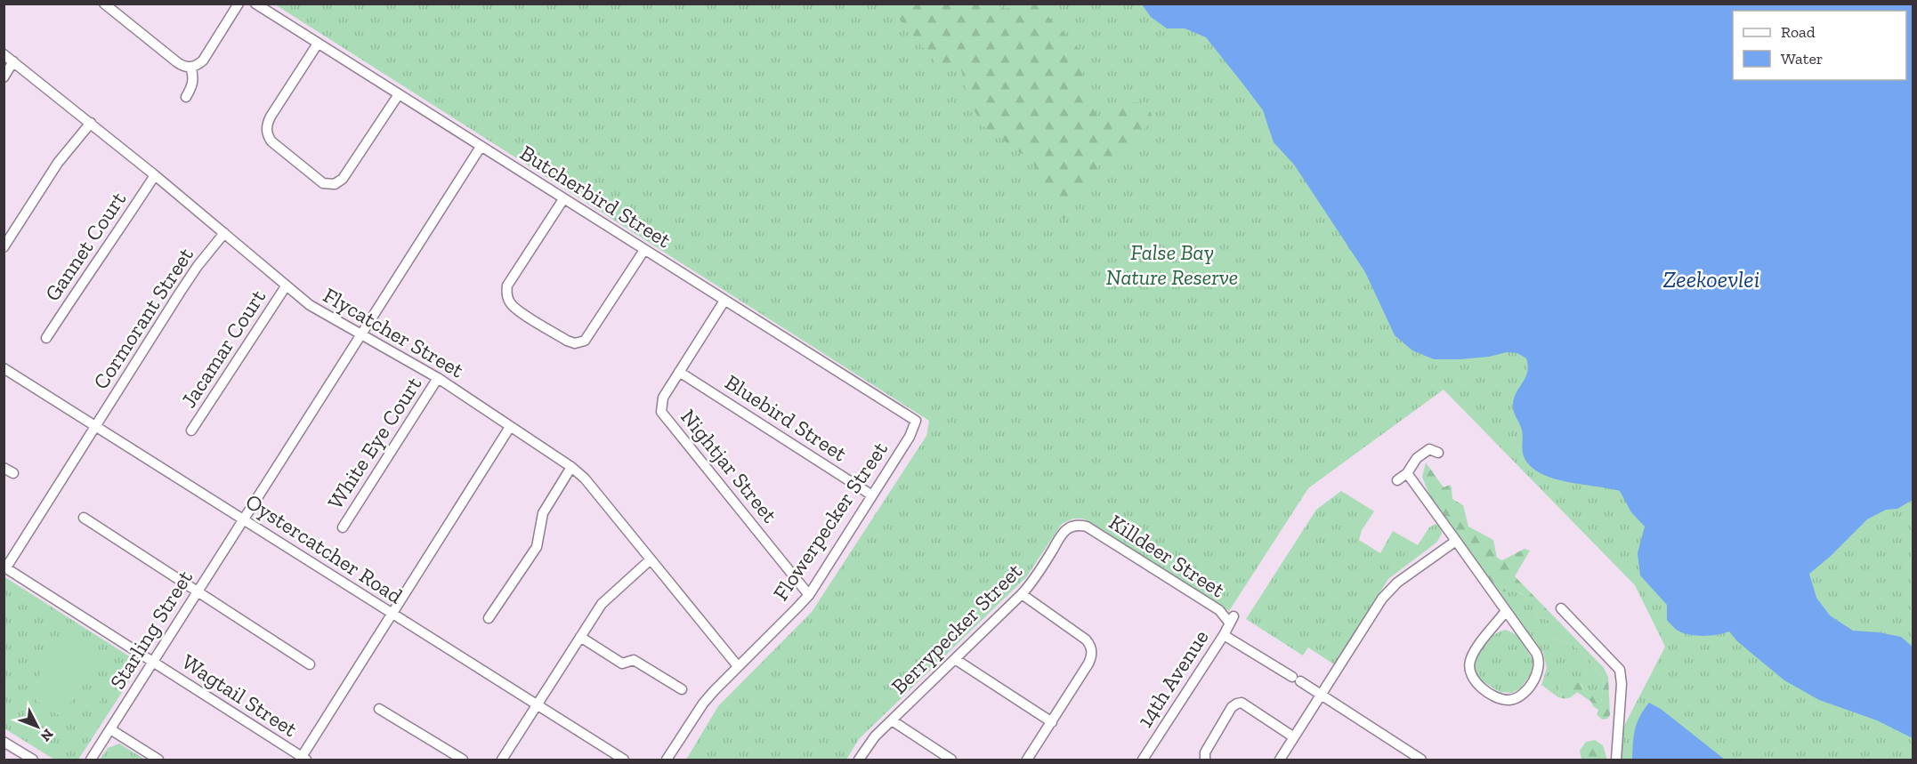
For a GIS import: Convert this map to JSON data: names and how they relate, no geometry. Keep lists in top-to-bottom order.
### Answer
{
  "streets": {
    "street": [
      "Butcherbird Street",
      "Gannet Court",
      "Cormorant Street",
      "Flycatcher Street",
      "Jacamar Court",
      "Bluebird Street",
      "White Eye Court",
      "Nightjar Street",
      "Flowerpecker Street",
      "Oystercatcher Road",
      "Killdeer Street",
      "Berrypecker Street",
      "Starling Street",
      "14th Avenue",
      "Wagtail Street"
    ]
  },
  "crossings": [
    ["Butcherbird Street", "Nightjar Street"],
    ["Butcherbird Street", "Flowerpecker Street"],
    ["Butcherbird Street", "Starling Street"],
    ["Gannet Court", "Flycatcher Street"],
    ["Cormorant Street", "Flycatcher Street"],
    ["Cormorant Street", "Oystercatcher Road"],
    ["Cormorant Street", "Wagtail Street"],
    ["Flycatcher Street", "Jacamar Court"],
    ["Flycatcher Street", "White Eye Court"],
    ["Flycatcher Street", "Flowerpecker Street"],
    ["Flycatcher Street", "Starling Street"],
    ["Bluebird Street", "Nightjar Street"],
    ["Bluebird Street", "Flowerpecker Street"],
    ["Nightjar Street", "Flowerpecker Street"],
    ["Oystercatcher Road", "Starling Street"],
    ["Killdeer Street", "Berrypecker Street"],
    ["Killdeer Street", "14th Avenue"],
    ["Starling Street", "Wagtail Street"]
  ],
  "water": ["Zeekoevlei"],
  "parks": ["False Bay Nature Reserve"],
  "legend": ["Road", "Water"],
  "north": "bottom right"
}
